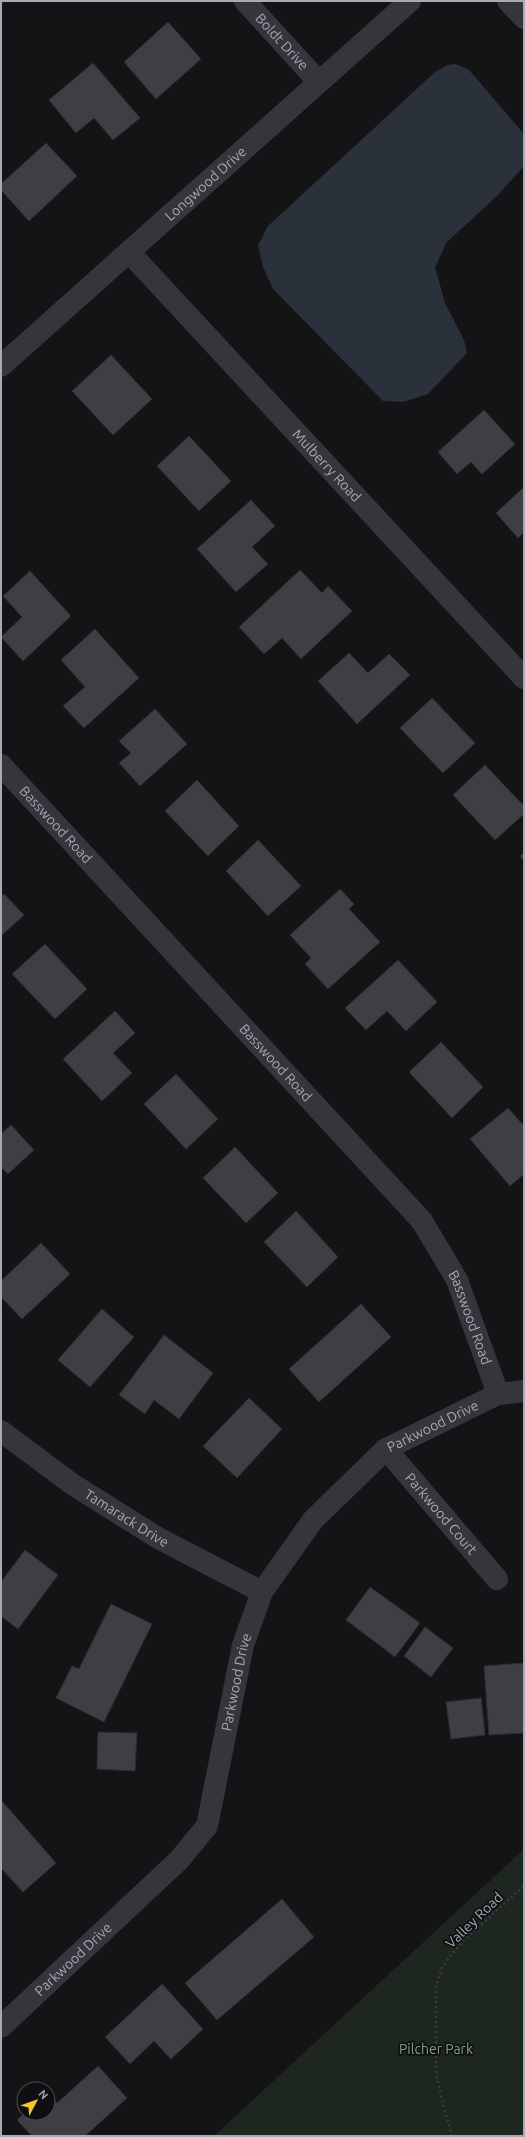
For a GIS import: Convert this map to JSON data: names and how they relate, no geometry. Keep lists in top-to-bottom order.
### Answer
{
  "streets": {
    "street": [
      "Boldt Drive",
      "Longwood Drive",
      "Mulberry Road",
      "Basswood Road",
      "Parkwood Drive",
      "Parkwood Court",
      "Tamarack Drive"
    ],
    "path": ["Valley Road"]
  },
  "crossings": [
    ["Boldt Drive", "Longwood Drive"],
    ["Longwood Drive", "Mulberry Road"],
    ["Basswood Road", "Parkwood Drive"],
    ["Parkwood Drive", "Parkwood Court"],
    ["Parkwood Drive", "Tamarack Drive"]
  ],
  "parks": ["Pilcher Park"],
  "north": "top right"
}
